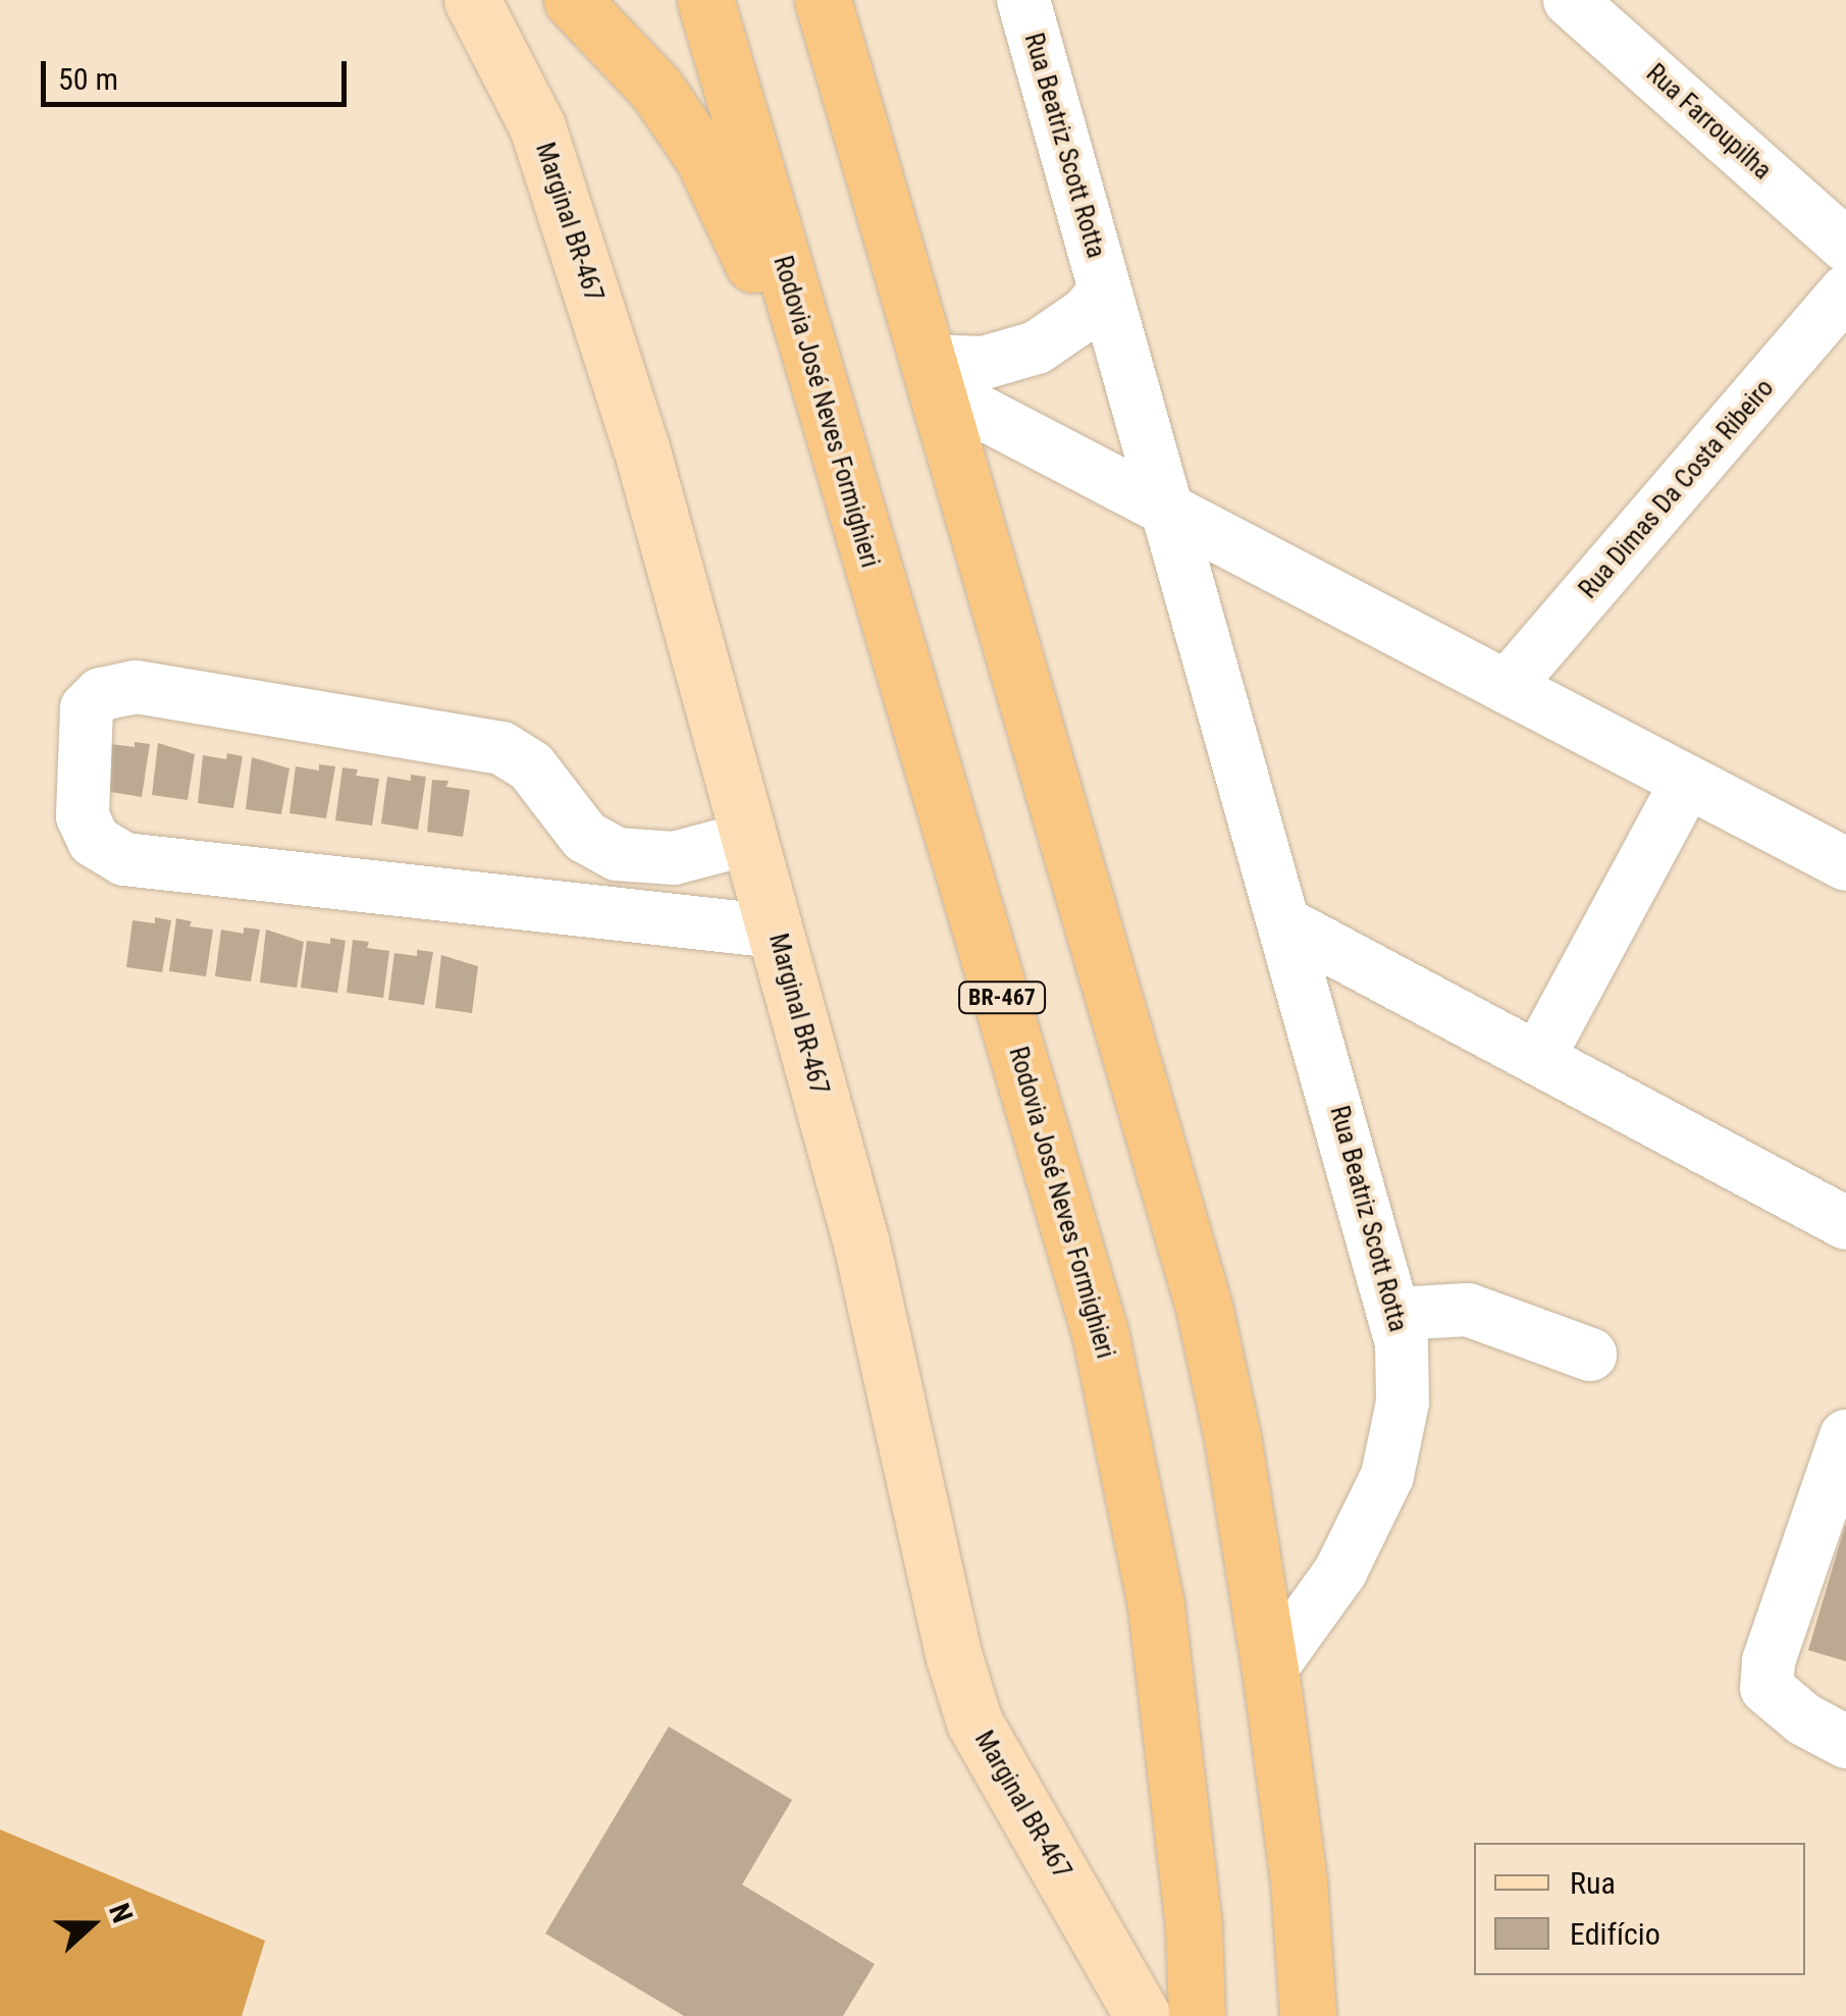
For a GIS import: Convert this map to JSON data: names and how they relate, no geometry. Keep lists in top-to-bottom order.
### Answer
{
  "streets": {
    "highway": ["Rodovia José Neves Formighieri", "BR-467"],
    "main road": ["Marginal BR-467"],
    "street": ["Rua Farroupilha", "Rua Beatriz Scott Rotta", "Rua Dimas Da Costa Ribeiro"]
  },
  "legend": ["Rua", "Edifício"],
  "scale_bar": "50 m",
  "north": "right"
}
